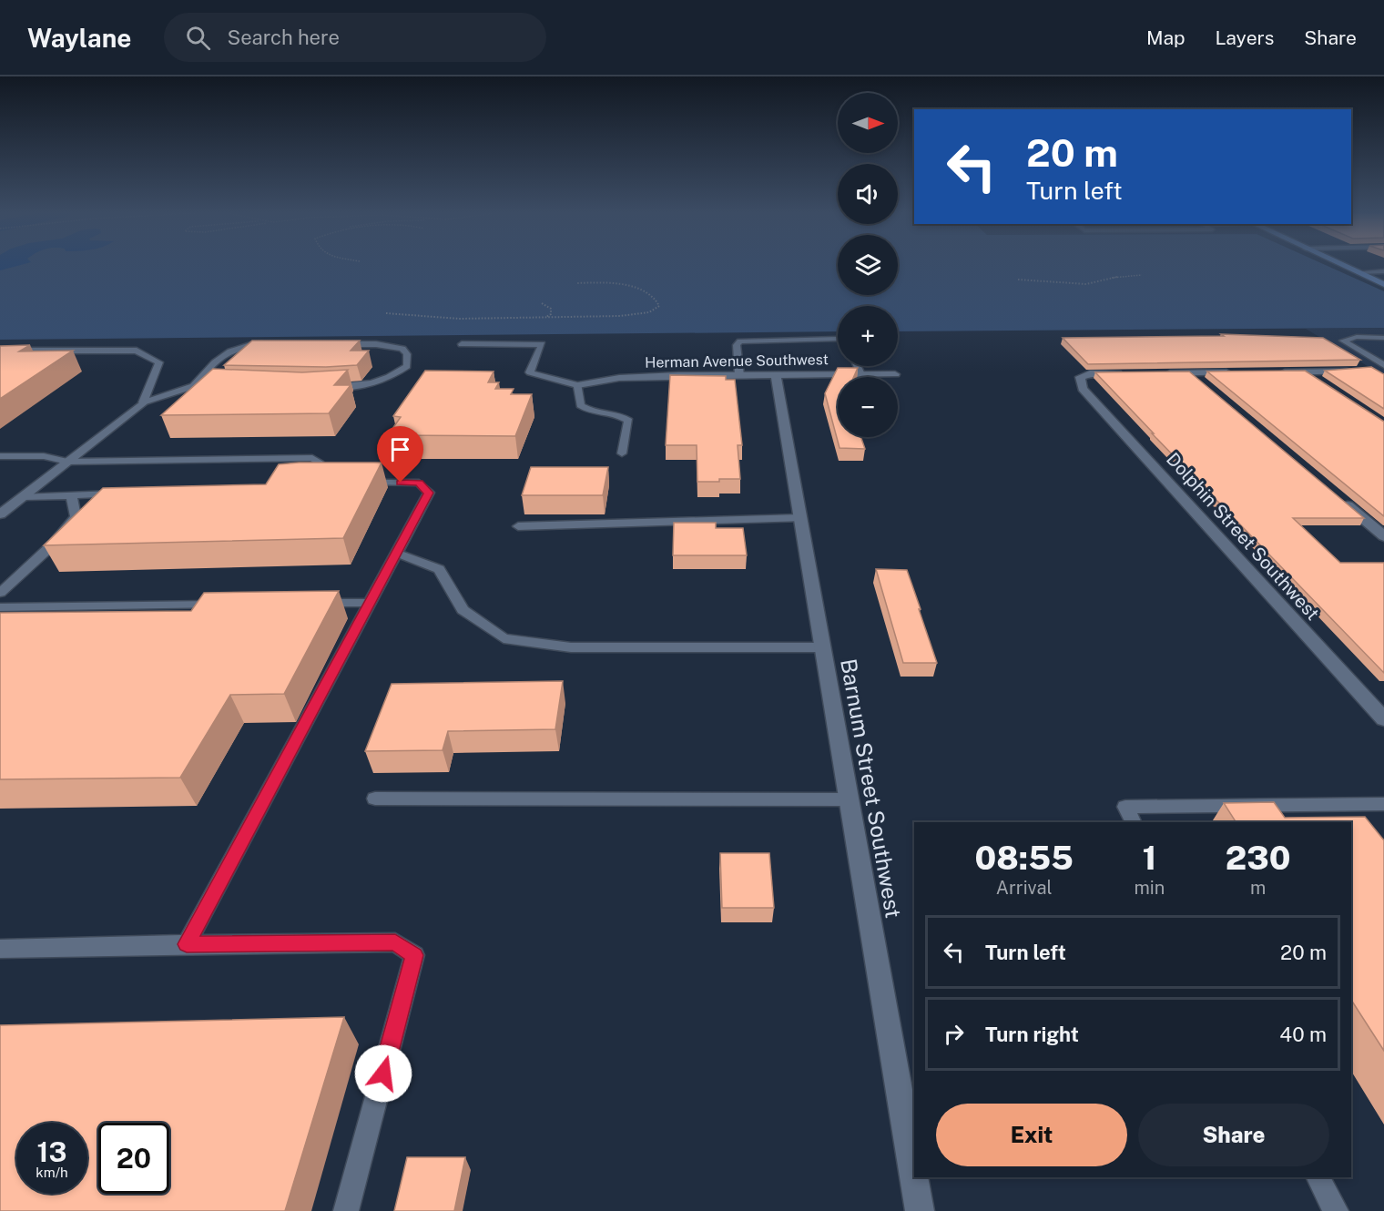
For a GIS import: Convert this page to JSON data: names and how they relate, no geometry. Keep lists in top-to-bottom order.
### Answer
{
  "streets": {
    "street": ["Herman Avenue Southwest", "Dolphin Street Southwest", "Barnum Street Southwest"]
  },
  "crossings": [
    ["Herman Avenue Southwest", "Barnum Street Southwest"]
  ],
  "north": "right",
  "page": {
    "header": "Waylane",
    "search": "Search here",
    "nav": ["Map", "Layers", "Share"],
    "map_buttons": ["+", "−"],
    "turn": ["20 m", "Turn left"],
    "eta": [
      "08:55",
      "Arrival",
      "1",
      "min",
      "230",
      "m"
    ],
    "list": [
      {
        "name": "Turn left",
        "value": "20 m"
      },
      {
        "name": "Turn right",
        "value": "40 m"
      }
    ],
    "buttons": ["Exit", "Share"],
    "speed": "13 km/h",
    "limit": "20"
  }
}
